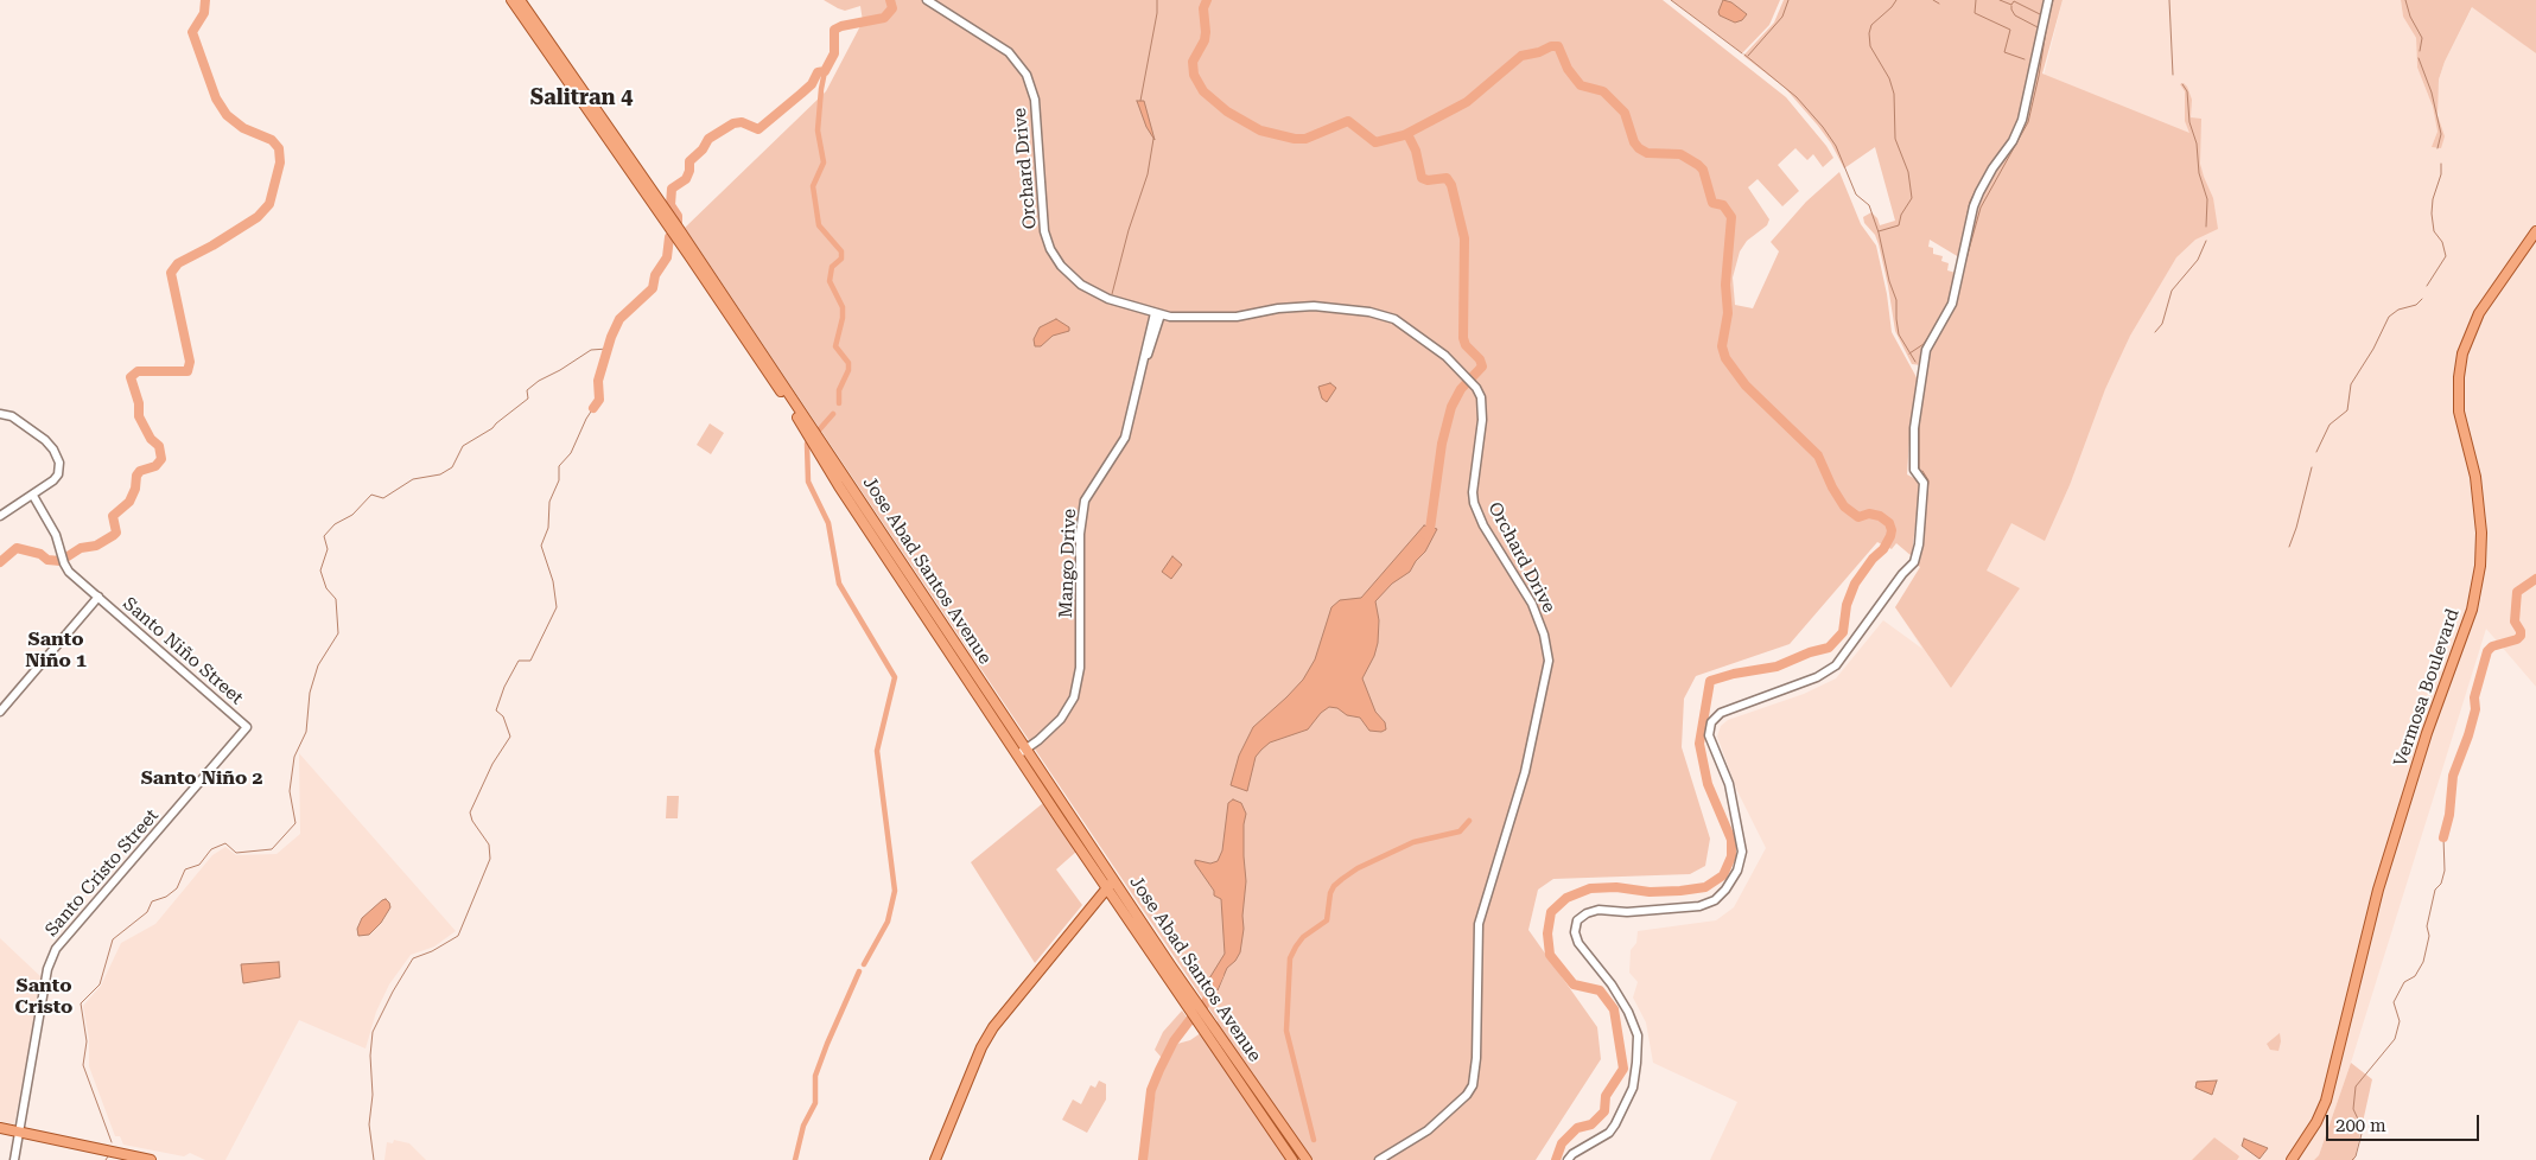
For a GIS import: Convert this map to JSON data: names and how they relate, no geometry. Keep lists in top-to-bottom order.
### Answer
{
  "streets": {
    "main road": ["Jose Abad Santos Avenue", "Vermosa Boulevard"],
    "street": [
      "Orchard Drive",
      "Mango Drive",
      "Santo Niño Street",
      "Santo Cristo Street"
    ]
  },
  "crossings": [
    ["Orchard Drive", "Mango Drive"],
    ["Mango Drive", "Jose Abad Santos Avenue"],
    ["Santo Niño Street", "Santo Cristo Street"]
  ],
  "districts": [
    "Salitran 4",
    "Santo Niño 1",
    "Santo Niño 2",
    "Santo Cristo"
  ],
  "scale_bar": "200 m"
}
